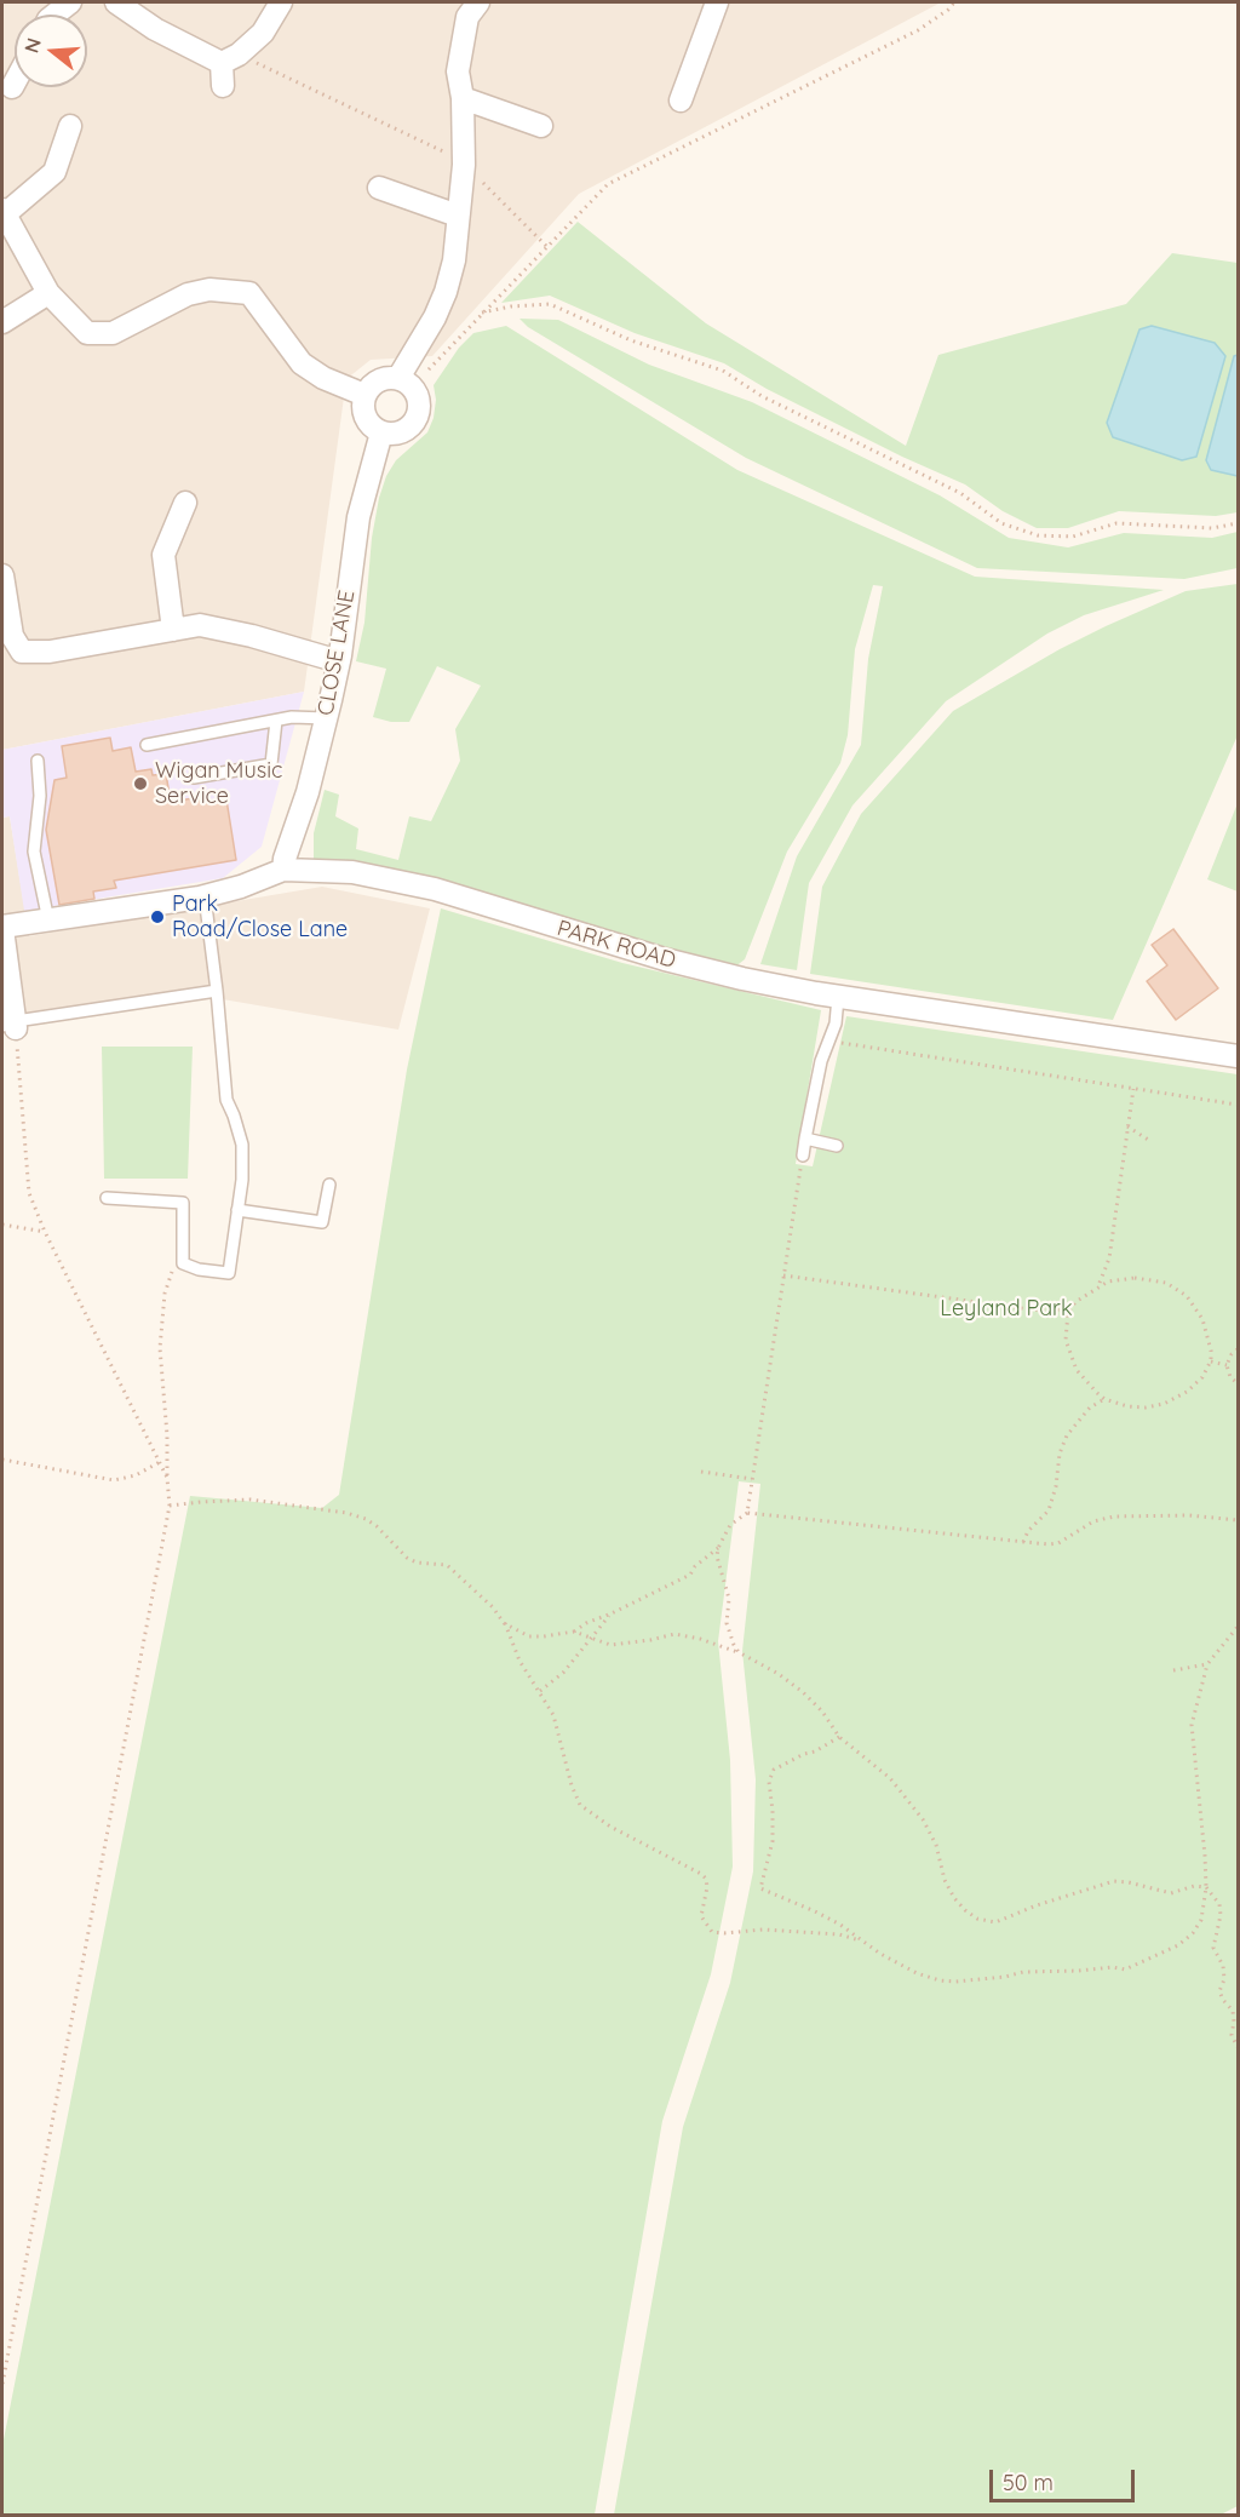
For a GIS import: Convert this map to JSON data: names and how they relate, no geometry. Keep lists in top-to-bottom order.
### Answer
{
  "streets": {
    "street": ["CLOSE LANE", "PARK ROAD"]
  },
  "crossings": [
    ["CLOSE LANE", "PARK ROAD"]
  ],
  "parks": ["Leyland Park"],
  "places": ["Wigan Music Service", "Park Road/Close Lane"],
  "scale_bar": "50 m",
  "north": "left"
}
